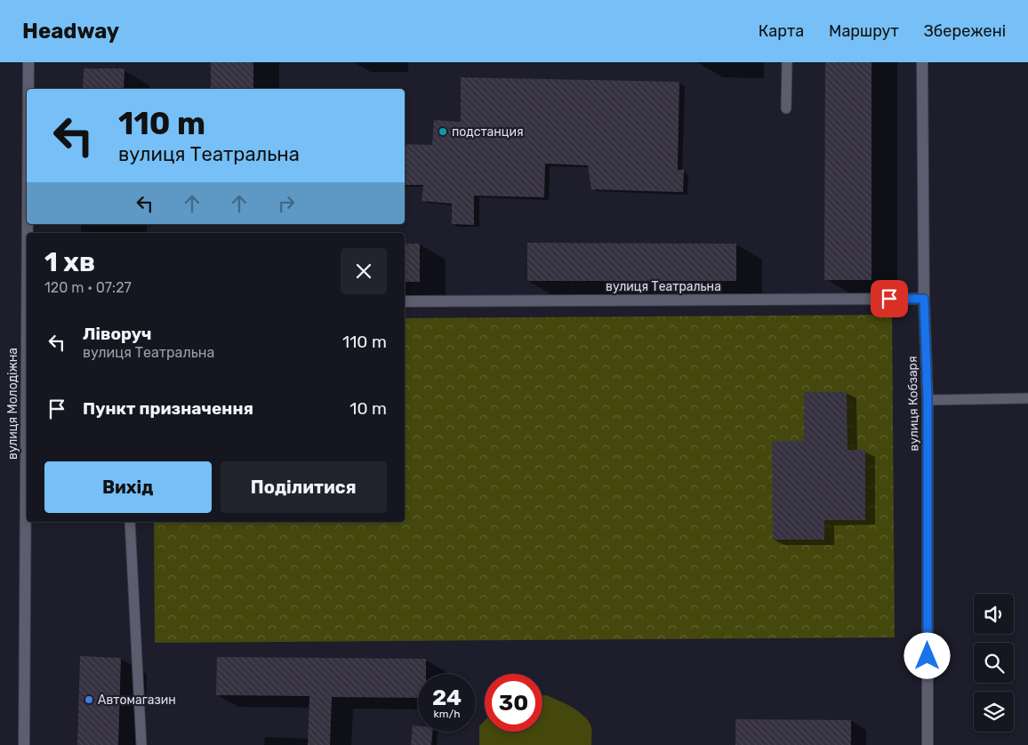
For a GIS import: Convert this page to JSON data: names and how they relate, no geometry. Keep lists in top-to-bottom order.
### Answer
{
  "streets": {
    "street": ["вулиця Театральна", "вулиця Молодіжна", "вулиця Кобзаря"]
  },
  "crossings": [
    ["вулиця Театральна", "вулиця Кобзаря"]
  ],
  "places": ["подстанция", "Автомагазин"],
  "page": {
    "header": "Headway",
    "nav": ["Карта", "Маршрут", "Збережені"],
    "turn": ["110 m", "вулиця Театральна"],
    "heading": ["1 хв", "120 m · 07:27"],
    "list": [
      {
        "name": "Ліворуч",
        "note": "вулиця Театральна",
        "value": "110 m"
      },
      {
        "name": "Пункт призначення",
        "value": "10 m"
      }
    ],
    "buttons": ["Вихід", "Поділитися"],
    "speed": "24 km/h",
    "limit": "30"
  }
}
